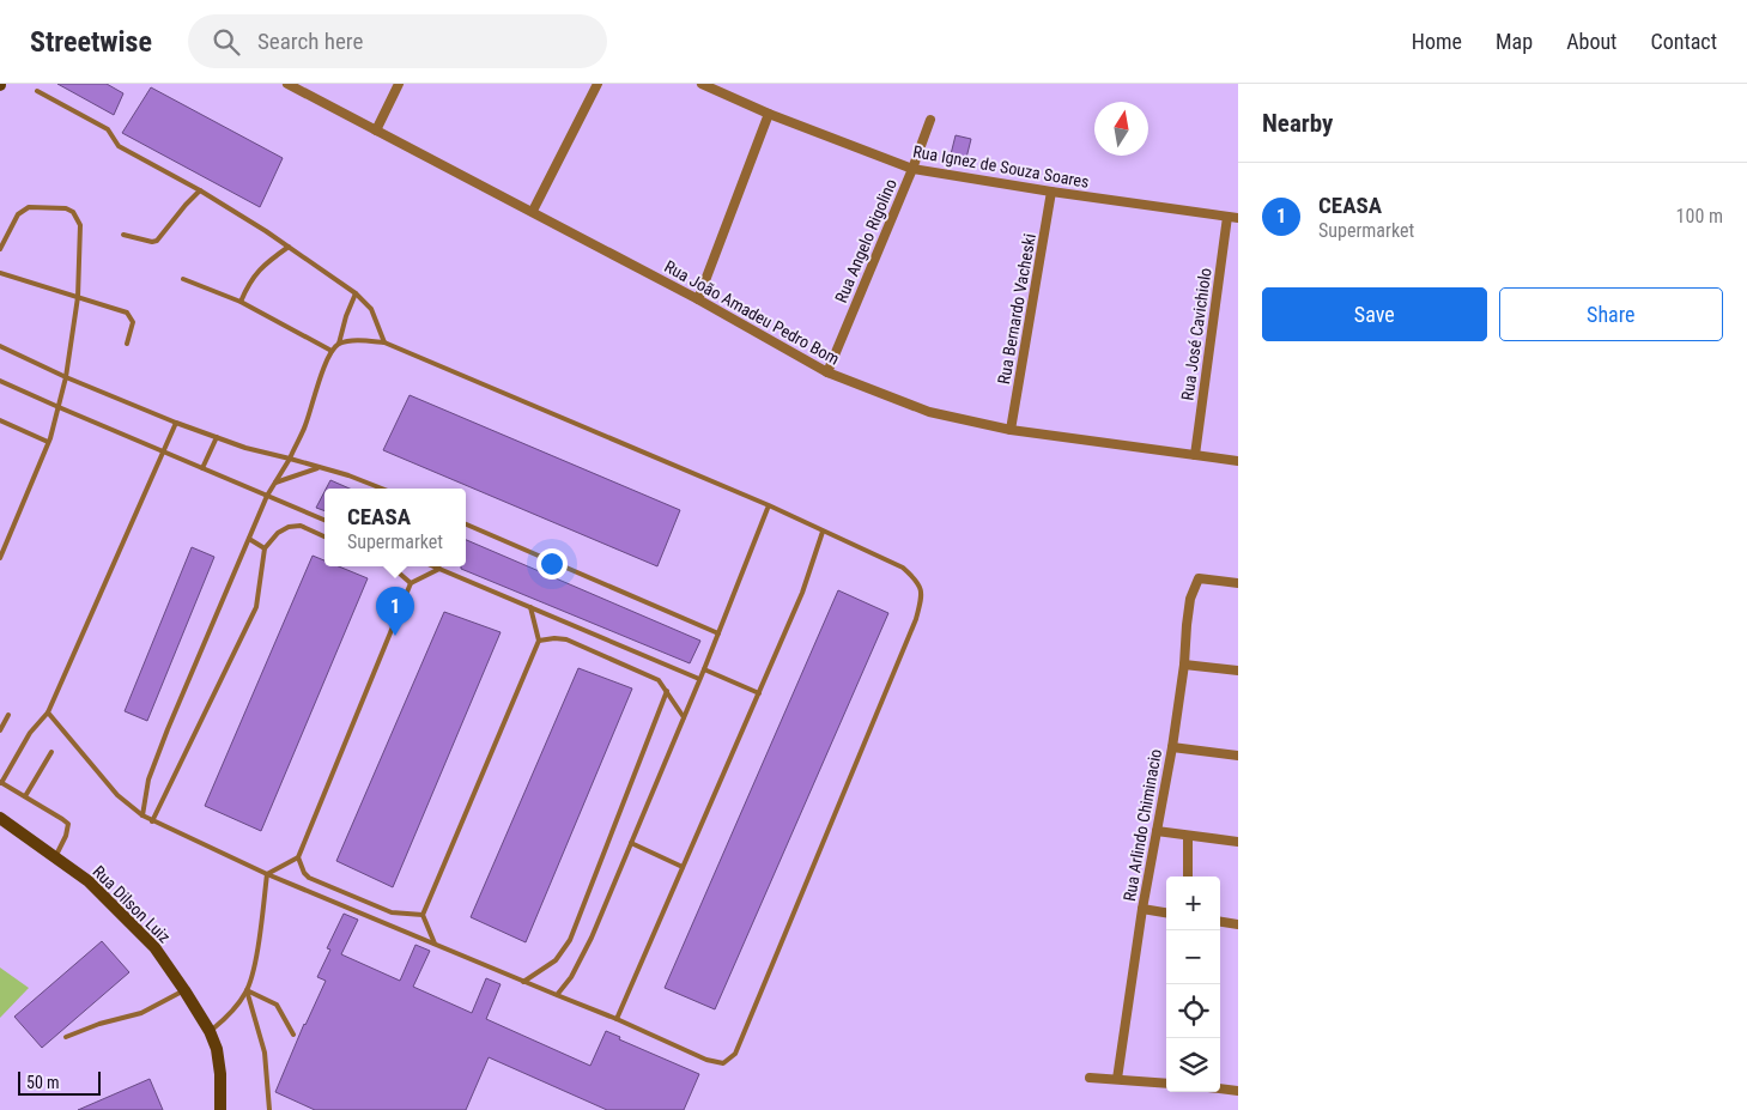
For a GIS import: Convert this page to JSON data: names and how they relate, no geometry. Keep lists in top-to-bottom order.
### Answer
{
  "streets": {
    "street": [
      "Rua Ignez de Souza Soares",
      "Rua Angelo Rigolino",
      "Rua Bernardo Vacheski",
      "Rua João Amadeu Pedro Bom",
      "Rua José Cavichiolo",
      "Rua Arlindo Chiminacio",
      "Rua Dilson Luiz"
    ]
  },
  "crossings": [
    ["Rua Ignez de Souza Soares", "Rua Angelo Rigolino"],
    ["Rua Ignez de Souza Soares", "Rua Bernardo Vacheski"],
    ["Rua Ignez de Souza Soares", "Rua José Cavichiolo"],
    ["Rua Angelo Rigolino", "Rua João Amadeu Pedro Bom"],
    ["Rua Bernardo Vacheski", "Rua João Amadeu Pedro Bom"],
    ["Rua João Amadeu Pedro Bom", "Rua José Cavichiolo"]
  ],
  "scale_bar": "50 m",
  "north": "top",
  "page": {
    "header": "Streetwise",
    "search": "Search here",
    "nav": [
      "Home",
      "Map",
      "About",
      "Contact"
    ],
    "heading": "Nearby",
    "list": [
      {
        "mark": "1",
        "name": "CEASA",
        "note": "Supermarket",
        "value": "100 m"
      }
    ],
    "buttons": ["Save", "Share"],
    "popup": ["CEASA", "Supermarket"],
    "pins": "1",
    "map_buttons": ["+", "−"],
    "scale": "50 m"
  }
}
